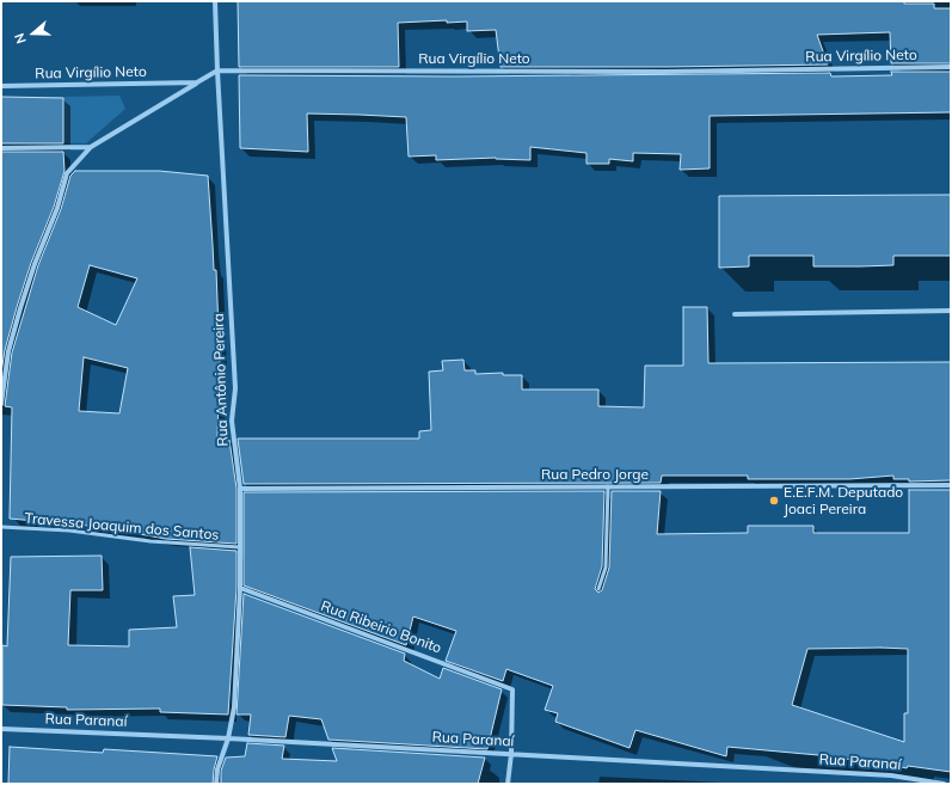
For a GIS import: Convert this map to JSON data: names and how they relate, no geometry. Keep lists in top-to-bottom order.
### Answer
{
  "streets": {
    "street": [
      "Rua Virgílio Neto",
      "Rua Antônio Pereira",
      "Rua Pedro Jorge",
      "Rua Ribeirio Bonito",
      "Rua Paranaí"
    ],
    "lane": ["Travessa Joaquim dos Santos"]
  },
  "crossings": [
    ["Rua Virgílio Neto", "Rua Antônio Pereira"],
    ["Rua Antônio Pereira", "Rua Pedro Jorge"],
    ["Rua Antônio Pereira", "Travessa Joaquim dos Santos"],
    ["Rua Antônio Pereira", "Rua Ribeirio Bonito"],
    ["Rua Antônio Pereira", "Rua Paranaí"],
    ["Rua Ribeirio Bonito", "Rua Paranaí"]
  ],
  "places": ["E.E.F.M. Deputado Joaci Pereira"],
  "north": "left"
}
